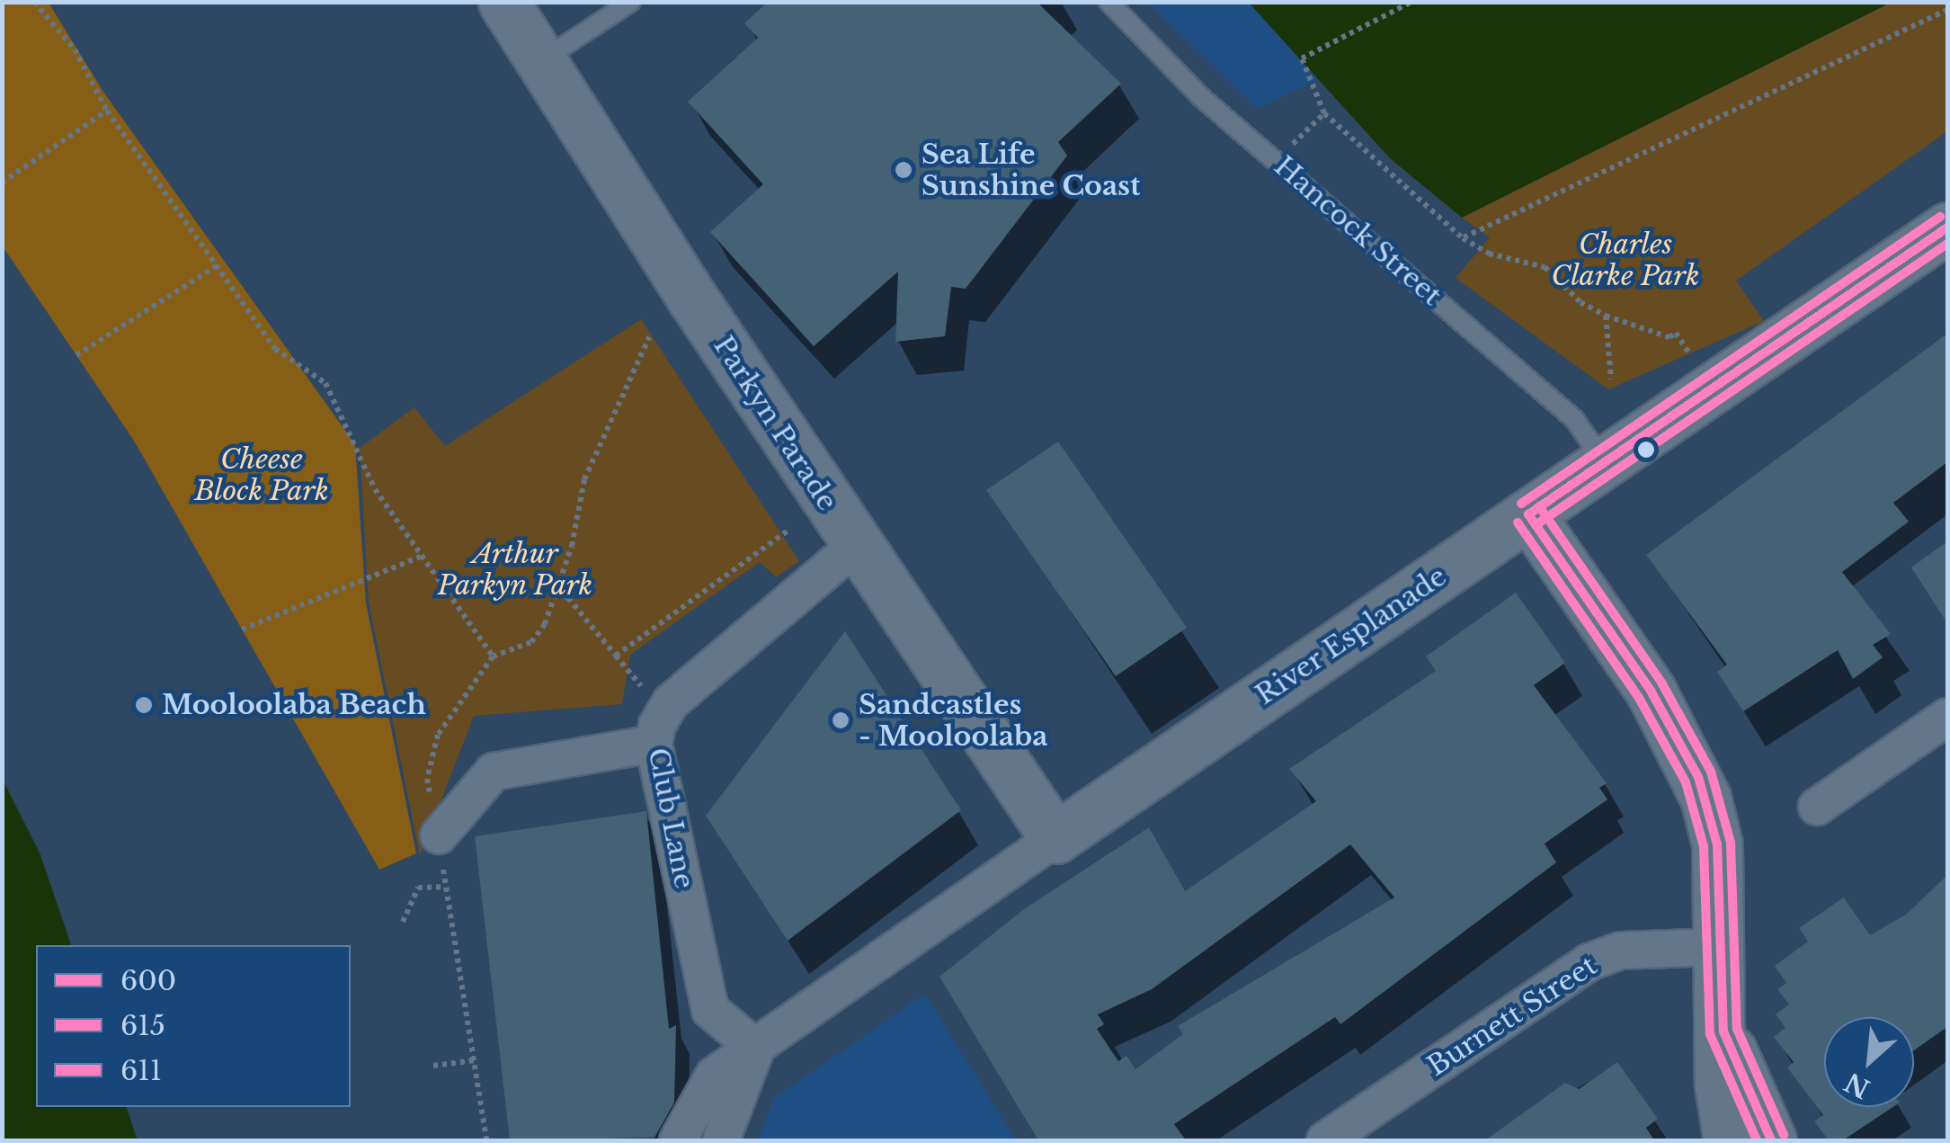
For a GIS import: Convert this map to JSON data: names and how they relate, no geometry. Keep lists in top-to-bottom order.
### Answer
{
  "streets": {
    "street": [
      "Parkyn Parade",
      "River Esplanade",
      "Club Lane",
      "Burnett Street"
    ],
    "lane": ["Hancock Street"]
  },
  "crossings": [
    ["Hancock Street", "River Esplanade"],
    ["Parkyn Parade", "River Esplanade"],
    ["Parkyn Parade", "Club Lane"],
    ["River Esplanade", "Club Lane"]
  ],
  "parks": ["Charles Clarke Park", "Cheese Block Park", "Arthur Parkyn Park"],
  "places": ["Sea Life Sunshine Coast", "Mooloolaba Beach", "Sandcastles - Mooloolaba"],
  "lines": ["transit line 611", "transit line 600", "transit line 615"],
  "legend": ["600", "615", "611"],
  "north": "bottom left"
}
